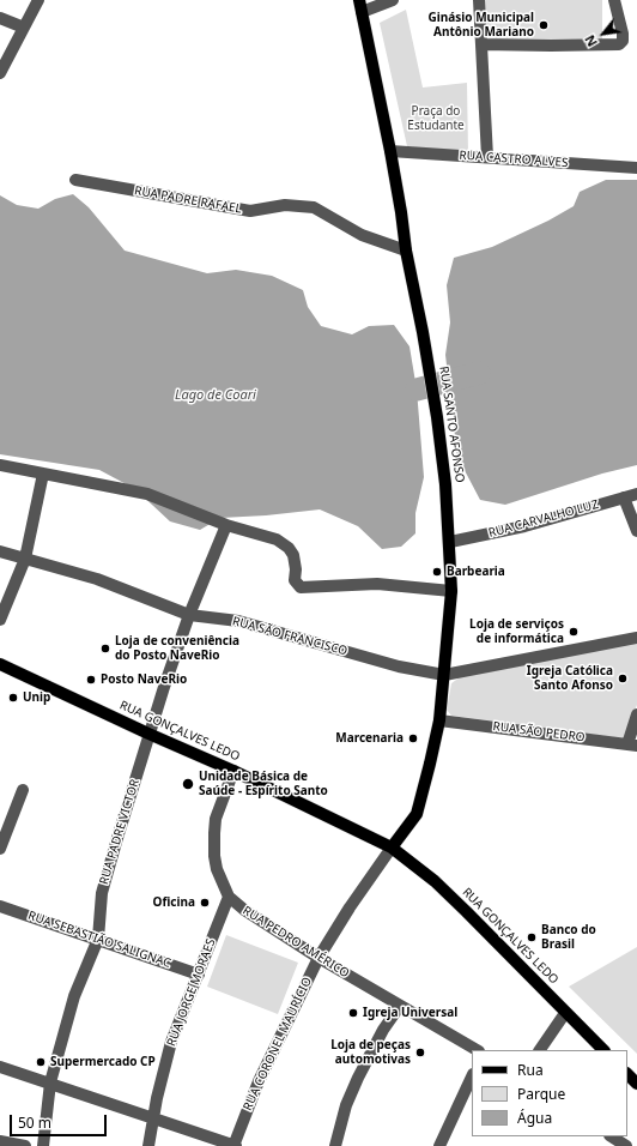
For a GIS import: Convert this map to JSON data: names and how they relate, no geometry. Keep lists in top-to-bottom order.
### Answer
{
  "streets": {
    "main road": ["RUA SANTO AFONSO", "RUA GONÇALVES LEDO"],
    "street": [
      "RUA CASTRO ALVES",
      "RUA PADRE RAFAEL",
      "RUA CARVALHO LUZ",
      "RUA SÃO FRANCISCO",
      "RUA SÃO PEDRO",
      "RUA PADRE VICTOR",
      "RUA SEBASTIÃO SALIGNAC",
      "RUA PEDRO AMÉRICO",
      "RUA JORGE MORAES",
      "RUA CORONEL MAURÍCIO"
    ]
  },
  "crossings": [
    ["RUA CASTRO ALVES", "RUA SANTO AFONSO"],
    ["RUA PADRE RAFAEL", "RUA SANTO AFONSO"],
    ["RUA SANTO AFONSO", "RUA CARVALHO LUZ"],
    ["RUA SANTO AFONSO", "RUA SÃO FRANCISCO"],
    ["RUA SANTO AFONSO", "RUA GONÇALVES LEDO"],
    ["RUA SANTO AFONSO", "RUA SÃO PEDRO"],
    ["RUA SANTO AFONSO", "RUA CORONEL MAURÍCIO"],
    ["RUA SÃO FRANCISCO", "RUA PADRE VICTOR"],
    ["RUA GONÇALVES LEDO", "RUA PADRE VICTOR"],
    ["RUA GONÇALVES LEDO", "RUA PEDRO AMÉRICO"],
    ["RUA GONÇALVES LEDO", "RUA CORONEL MAURÍCIO"],
    ["RUA PADRE VICTOR", "RUA SEBASTIÃO SALIGNAC"],
    ["RUA SEBASTIÃO SALIGNAC", "RUA JORGE MORAES"],
    ["RUA PEDRO AMÉRICO", "RUA JORGE MORAES"],
    ["RUA PEDRO AMÉRICO", "RUA CORONEL MAURÍCIO"]
  ],
  "water": ["Lago de Coari"],
  "parks": ["Praça do Estudante"],
  "places": [
    "Ginásio Municipal Antônio Mariano",
    "Barbearia",
    "Loja de serviços de informática",
    "Loja de conveniência do Posto NaveRio",
    "Igreja Católica Santo Afonso",
    "Posto NaveRio",
    "Unip",
    "Marcenaria",
    "Unidade Básica de Saúde - Espírito Santo",
    "Oficina",
    "Banco do Brasil",
    "Igreja Universal",
    "Loja de peças automotivas",
    "Supermercado CP"
  ],
  "legend": ["Rua", "Parque", "Água"],
  "scale_bar": "50 m",
  "north": "bottom left"
}
